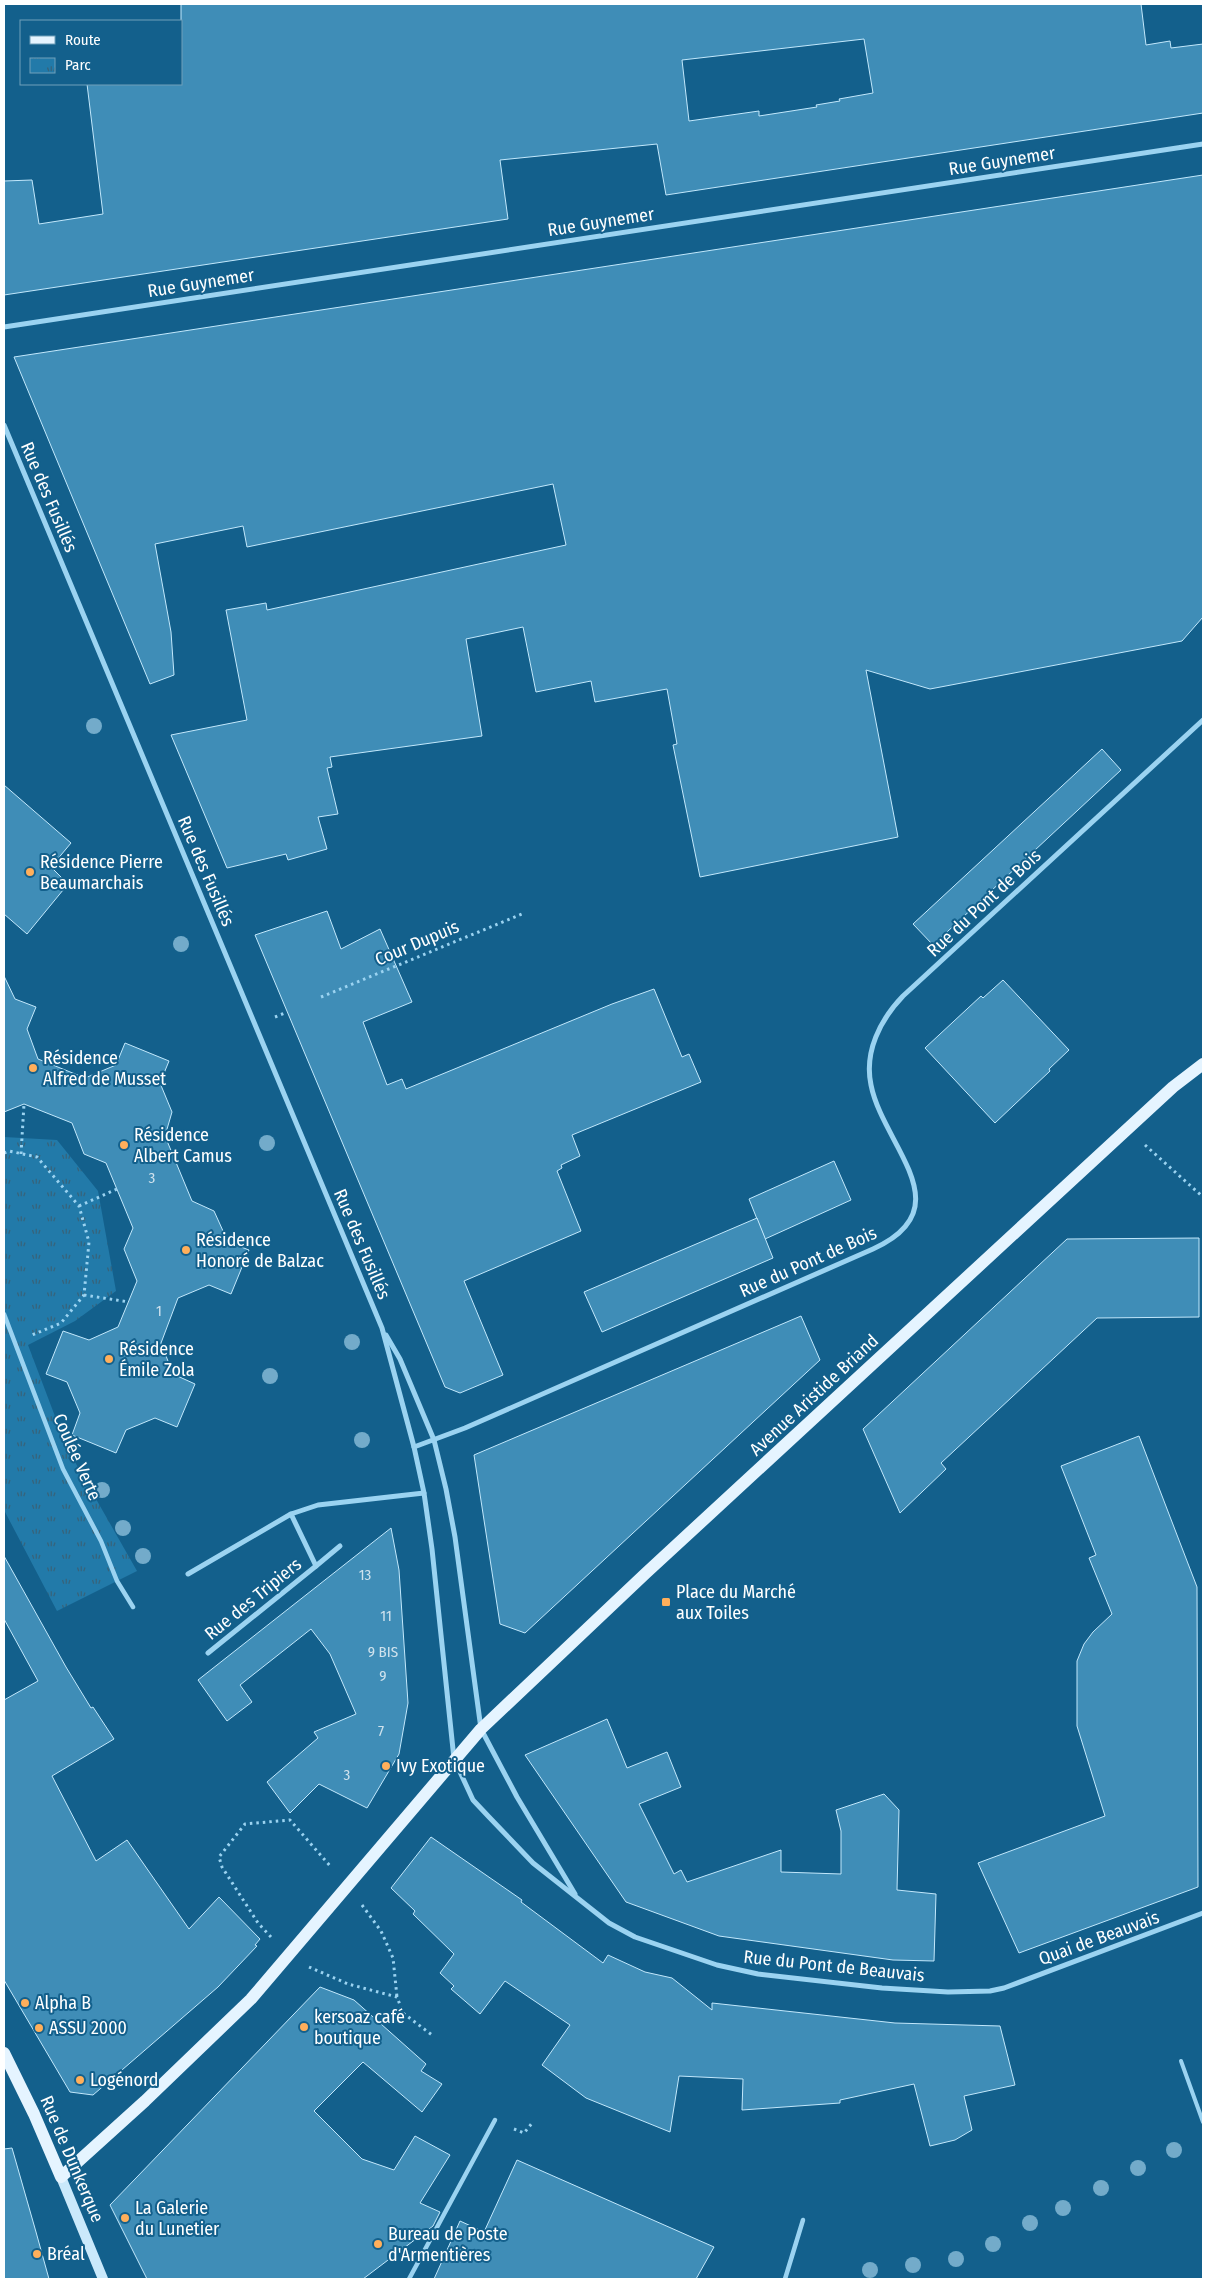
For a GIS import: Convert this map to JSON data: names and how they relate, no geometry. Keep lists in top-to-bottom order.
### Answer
{
  "streets": {
    "main road": ["Avenue Aristide Briand", "Rue de Dunkerque"],
    "street": [
      "Rue Guynemer",
      "Rue des Fusillés",
      "Rue du Pont de Bois",
      "Coulée Verte",
      "Rue des Tripiers",
      "Quai de Beauvais",
      "Rue du Pont de Beauvais"
    ],
    "path": ["Cour Dupuis"]
  },
  "crossings": [
    ["Rue des Fusillés", "Rue du Pont de Bois"],
    ["Rue des Fusillés", "Avenue Aristide Briand"],
    ["Quai de Beauvais", "Rue du Pont de Beauvais"]
  ],
  "places": {
    "other": [
      "Résidence Pierre Beaumarchais",
      "Résidence Alfred de Musset",
      "Résidence Albert Camus",
      "Résidence Honoré de Balzac",
      "Résidence Émile Zola",
      "Ivy Exotique",
      "Alpha B",
      "kersoaz café boutique",
      "ASSU 2000",
      "Logénord",
      "La Galerie du Lunetier",
      "Bureau de Poste d'Armentières",
      "Bréal"
    ],
    "transit": ["Place du Marché aux Toiles"]
  },
  "house_numbers": [
    "3",
    "1",
    "13",
    "11",
    "9 BIS",
    "9",
    "7",
    "3"
  ],
  "legend": ["Route", "Parc"]
}
